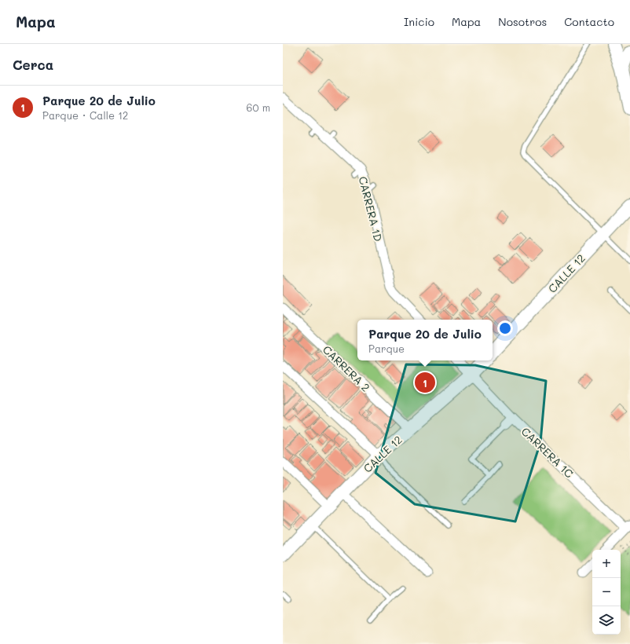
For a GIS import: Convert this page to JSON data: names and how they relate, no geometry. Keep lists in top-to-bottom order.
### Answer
{
  "streets": {
    "street": [
      "CARRERA 1D",
      "CALLE 12",
      "CARRERA 2",
      "CARRERA 1C"
    ]
  },
  "crossings": [
    ["CALLE 12", "CARRERA 2"],
    ["CALLE 12", "CARRERA 1C"]
  ],
  "page": {
    "header": "Mapa",
    "nav": [
      "Inicio",
      "Mapa",
      "Nosotros",
      "Contacto"
    ],
    "heading": "Cerca",
    "list": [
      {
        "mark": "1",
        "name": "Parque 20 de Julio",
        "note": "Parque · Calle 12",
        "value": "60 m"
      }
    ],
    "popup": ["Parque 20 de Julio", "Parque"],
    "pins": "1",
    "map_buttons": ["+", "−"]
  }
}
